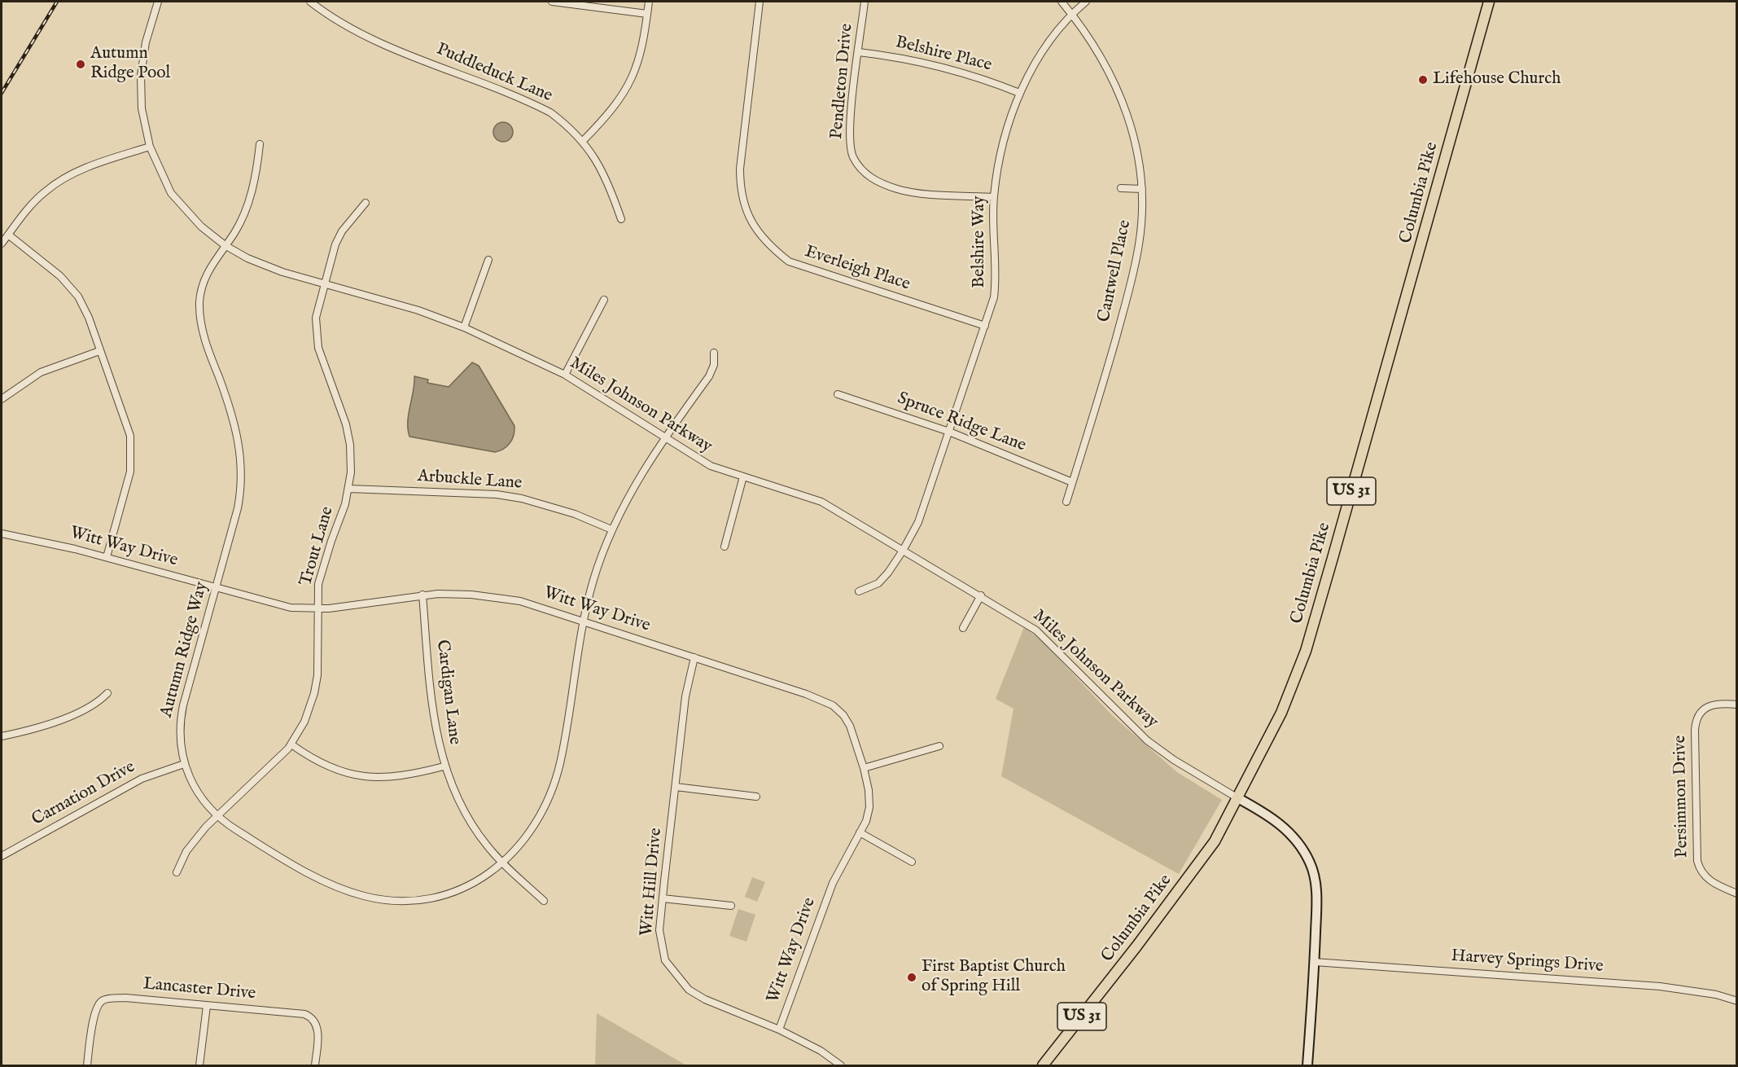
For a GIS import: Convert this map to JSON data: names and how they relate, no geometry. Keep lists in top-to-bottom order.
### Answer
{
  "streets": {
    "main road": ["Columbia Pike", "US 31"],
    "street": [
      "Belshire Place",
      "Puddleduck Lane",
      "Pendleton Drive",
      "Belshire Way",
      "Everleigh Place",
      "Cantwell Place",
      "Miles Johnson Parkway",
      "Spruce Ridge Lane",
      "Arbuckle Lane",
      "Trout Lane",
      "Witt Way Drive",
      "Autumn Ridge Way",
      "Cardigan Lane",
      "Carnation Drive",
      "Persimmon Drive",
      "Witt Hill Drive",
      "Harvey Springs Drive",
      "Lancaster Drive"
    ]
  },
  "crossings": [
    ["Belshire Place", "Pendleton Drive"],
    ["Belshire Place", "Belshire Way"],
    ["Pendleton Drive", "Belshire Way"],
    ["Columbia Pike", "Miles Johnson Parkway"],
    ["Belshire Way", "Everleigh Place"],
    ["Belshire Way", "Cantwell Place"],
    ["Belshire Way", "Miles Johnson Parkway"],
    ["Belshire Way", "Spruce Ridge Lane"],
    ["Cantwell Place", "Spruce Ridge Lane"],
    ["Miles Johnson Parkway", "Trout Lane"],
    ["Miles Johnson Parkway", "Autumn Ridge Way"],
    ["Arbuckle Lane", "Trout Lane"],
    ["Arbuckle Lane", "Autumn Ridge Way"],
    ["Trout Lane", "Witt Way Drive"],
    ["Trout Lane", "Autumn Ridge Way"],
    ["Witt Way Drive", "Autumn Ridge Way"],
    ["Witt Way Drive", "Cardigan Lane"],
    ["Witt Way Drive", "Witt Hill Drive"],
    ["Autumn Ridge Way", "Cardigan Lane"],
    ["Autumn Ridge Way", "Carnation Drive"]
  ],
  "places": ["Autumn Ridge Pool", "Lifehouse Church", "First Baptist Church of Spring Hill"]
}
